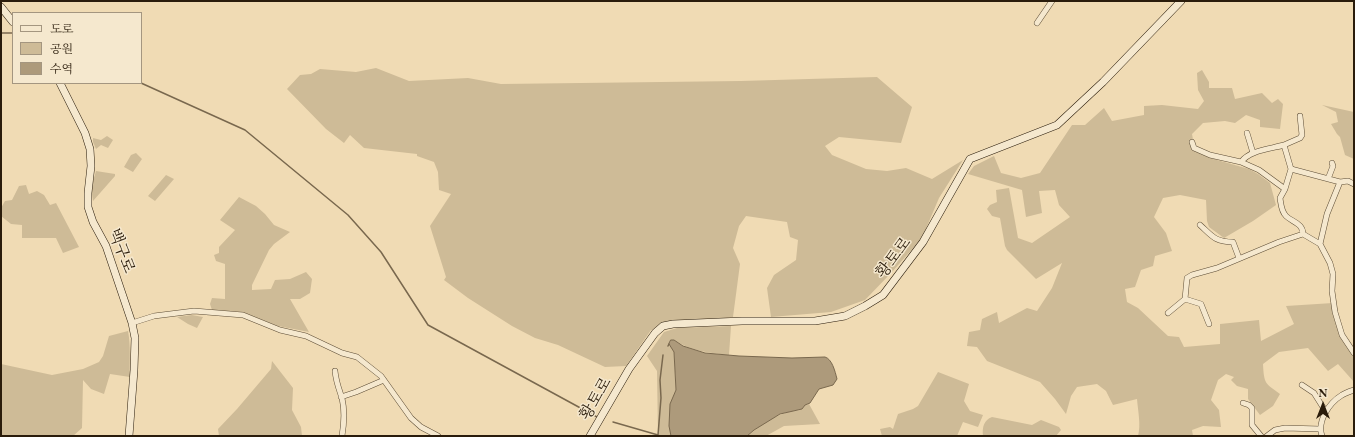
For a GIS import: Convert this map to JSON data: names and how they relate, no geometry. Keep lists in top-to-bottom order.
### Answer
{
  "streets": {
    "main road": ["백구로", "황토로"]
  },
  "legend": ["도로", "공원", "수역"],
  "north": "top"
}
